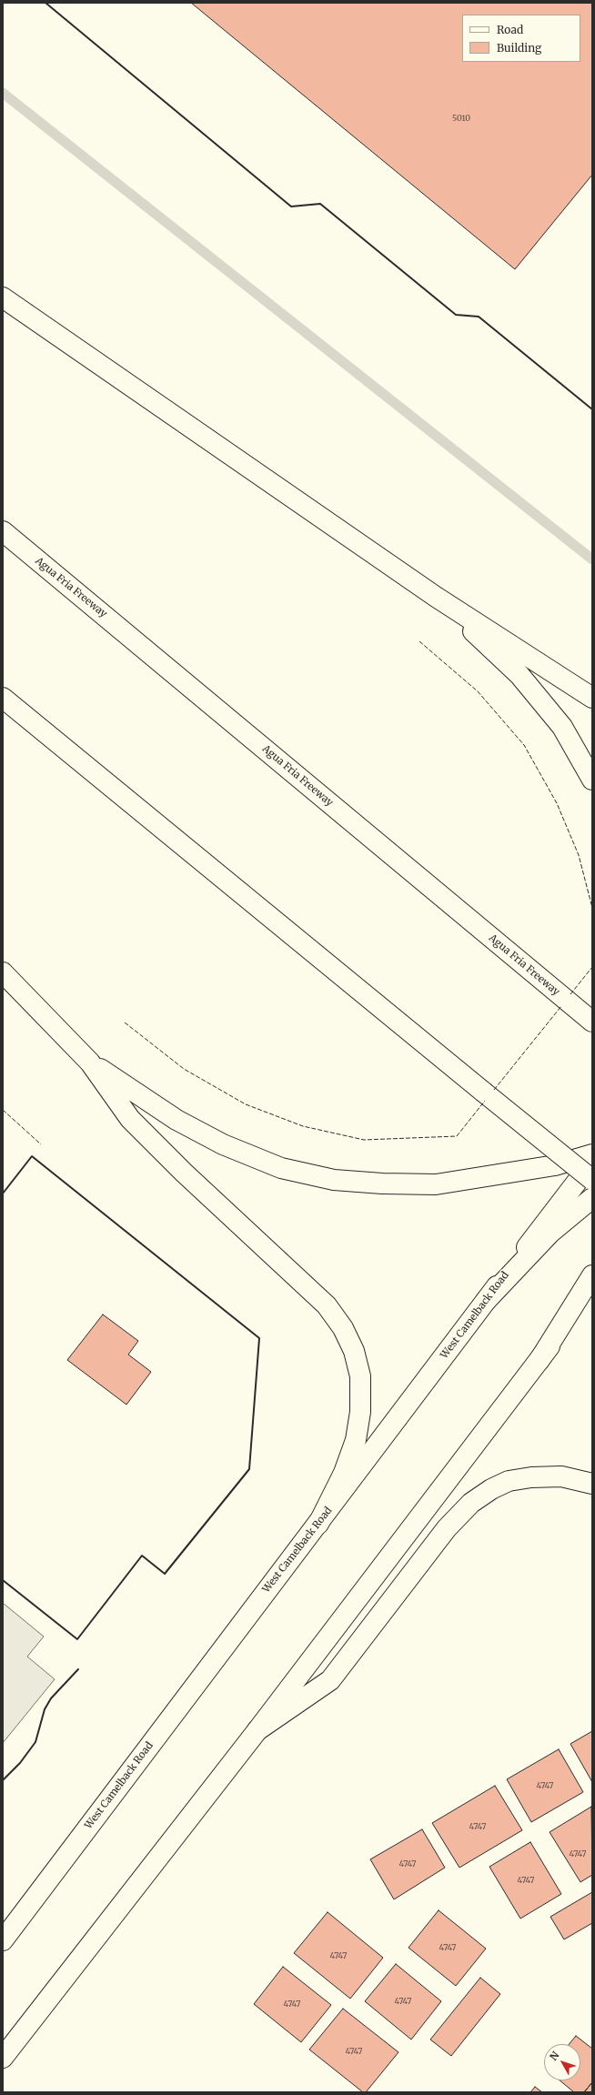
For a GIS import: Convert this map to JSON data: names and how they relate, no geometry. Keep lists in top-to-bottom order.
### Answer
{
  "streets": {
    "main road": ["Agua Fria Freeway", "West Camelback Road"]
  },
  "house_numbers": [
    "5010",
    "4747",
    "4747",
    "4747",
    "4747",
    "4747",
    "4747",
    "4747",
    "4747",
    "4747",
    "4747"
  ],
  "legend": ["Road", "Building"],
  "north": "top left"
}
